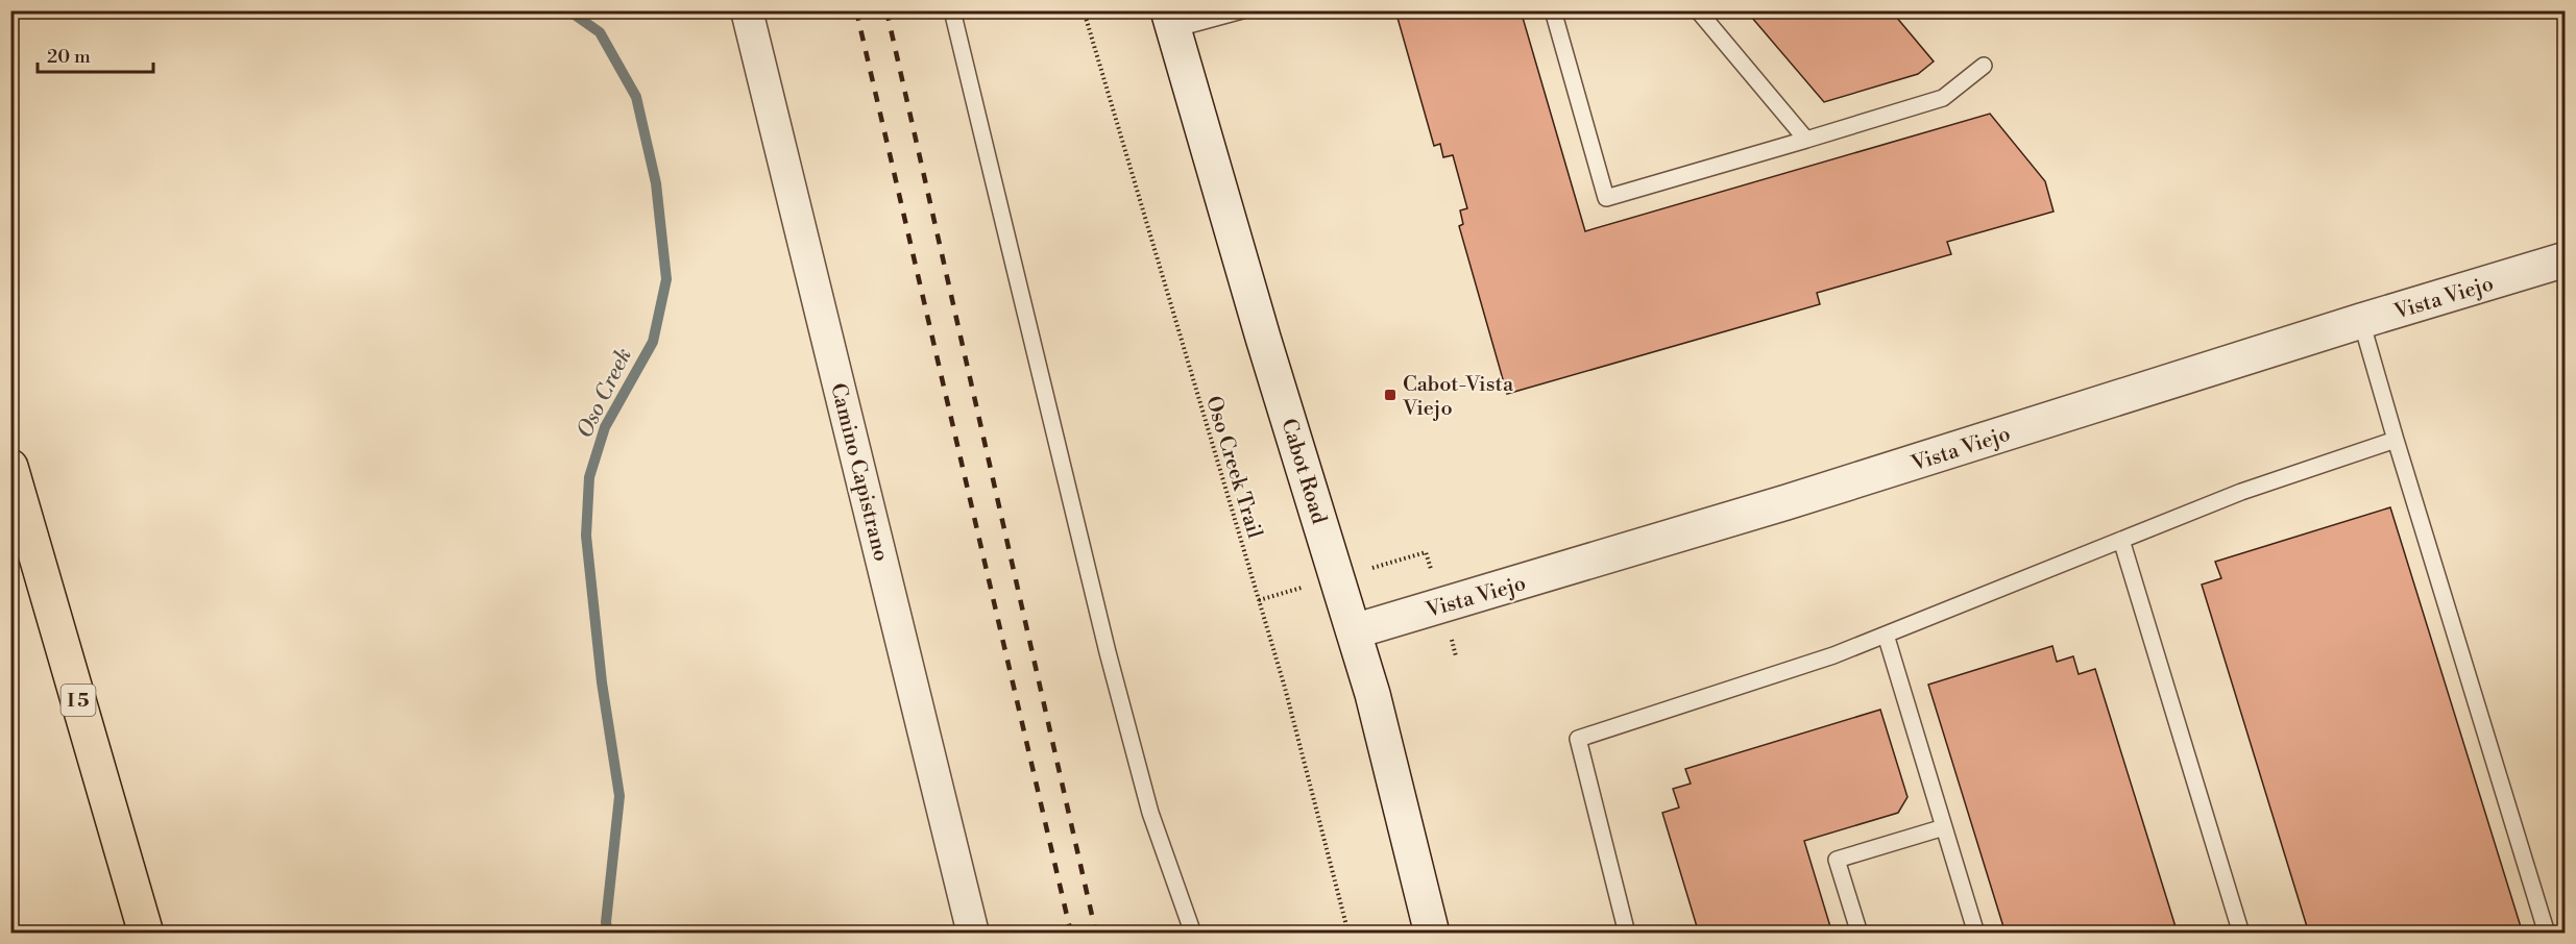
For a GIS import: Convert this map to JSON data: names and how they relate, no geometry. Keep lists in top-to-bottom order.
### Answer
{
  "streets": {
    "highway": ["I 5"],
    "street": ["Vista Viejo", "Cabot Road", "Camino Capistrano"],
    "path": ["Oso Creek Trail"]
  },
  "crossings": [
    ["Vista Viejo", "Cabot Road"]
  ],
  "water": ["Oso Creek"],
  "places": {
    "transit": ["Cabot-Vista Viejo"]
  },
  "scale_bar": "20 m"
}
